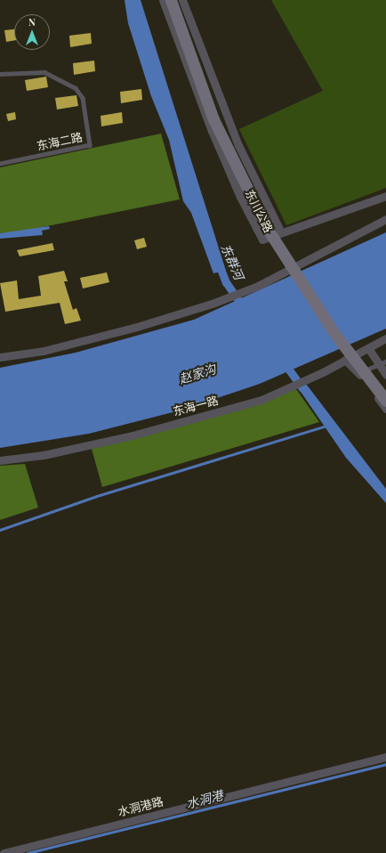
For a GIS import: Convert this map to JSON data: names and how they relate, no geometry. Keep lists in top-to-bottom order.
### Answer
{
  "streets": {
    "street": ["东川公路", "东海一路", "水洞港路"],
    "lane": ["东海二路"]
  },
  "water": ["东群河", "赵家沟", "水洞港"],
  "north": "top"
}
